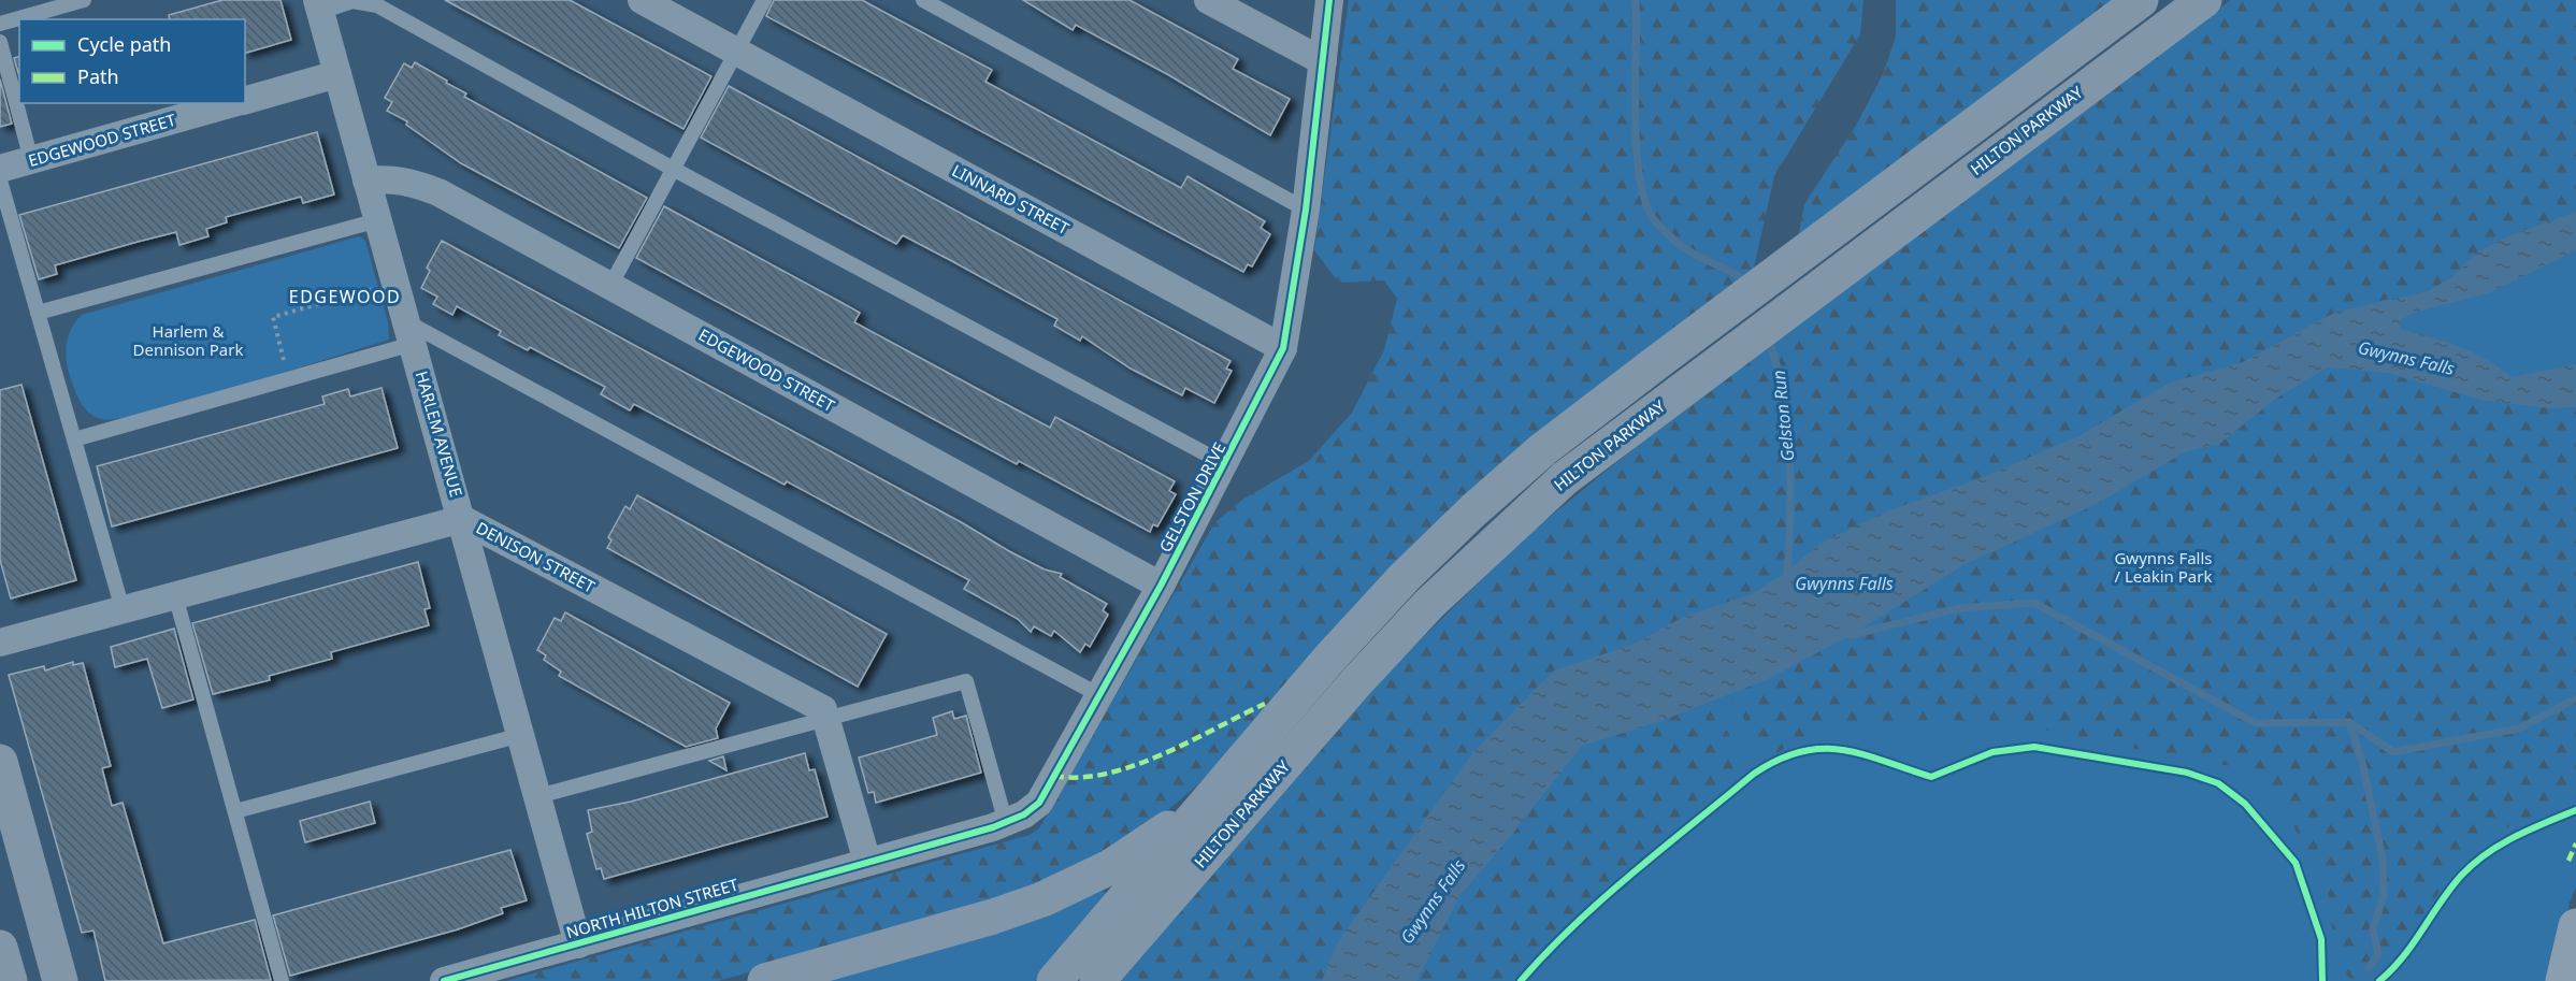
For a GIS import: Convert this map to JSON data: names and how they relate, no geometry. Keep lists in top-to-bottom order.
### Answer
{
  "streets": {
    "main road": ["HILTON PARKWAY"],
    "street": [
      "EDGEWOOD STREET",
      "LINNARD STREET",
      "HARLEM AVENUE",
      "GELSTON DRIVE",
      "DENISON STREET",
      "NORTH HILTON STREET"
    ]
  },
  "crossings": [
    ["EDGEWOOD STREET", "HARLEM AVENUE"],
    ["EDGEWOOD STREET", "GELSTON DRIVE"],
    ["LINNARD STREET", "GELSTON DRIVE"],
    ["HARLEM AVENUE", "DENISON STREET"],
    ["HARLEM AVENUE", "NORTH HILTON STREET"],
    ["GELSTON DRIVE", "NORTH HILTON STREET"]
  ],
  "districts": ["EDGEWOOD"],
  "water": ["Gwynns Falls", "Gelston Run"],
  "parks": ["Harlem & Dennison Park", "Gwynns Falls / Leakin Park"],
  "legend": ["Cycle path", "Path"]
}
